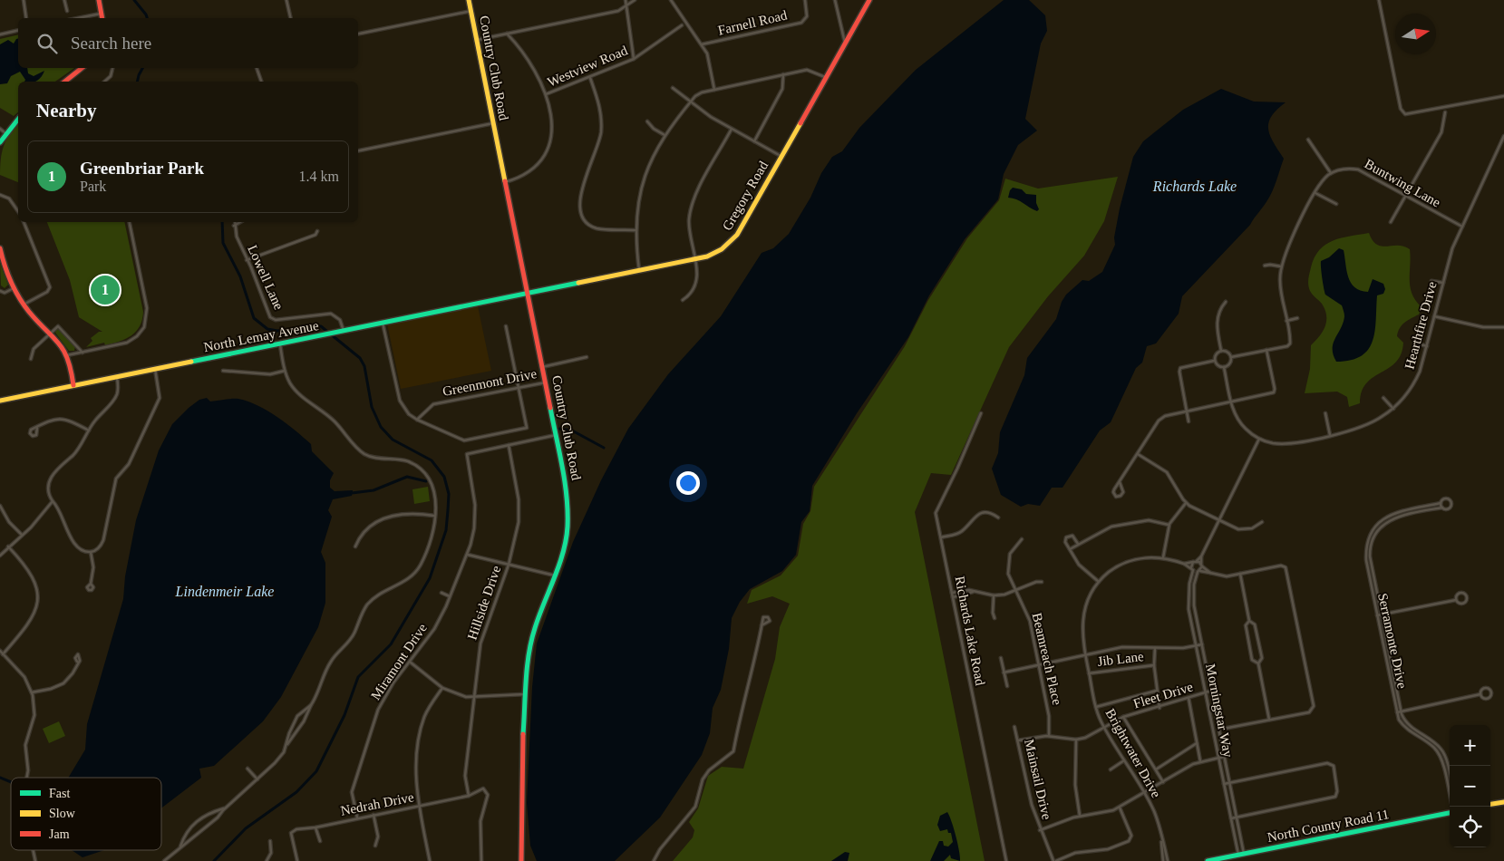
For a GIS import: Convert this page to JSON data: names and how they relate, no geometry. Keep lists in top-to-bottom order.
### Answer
{
  "streets": {
    "street": [
      "Farnell Road",
      "Westview Road",
      "Country Club Road",
      "Buntwing Lane",
      "Gregory Road",
      "Lowell Lane",
      "Hearthfire Drive",
      "North Lemay Avenue",
      "Greenmont Drive",
      "Hillside Drive",
      "Richards Lake Road",
      "Serramonte Drive",
      "Beamreach Place",
      "Jib Lane",
      "Miramont Drive",
      "Fleet Drive",
      "Morningstar Way",
      "Brightwater Drive",
      "Mainsail Drive",
      "Nedrah Drive",
      "North County Road 11"
    ]
  },
  "crossings": [
    ["Country Club Road", "Gregory Road"],
    ["Country Club Road", "North Lemay Avenue"],
    ["Country Club Road", "Greenmont Drive"],
    ["Buntwing Lane", "Hearthfire Drive"],
    ["Gregory Road", "North Lemay Avenue"],
    ["Lowell Lane", "North Lemay Avenue"],
    ["Hillside Drive", "Miramont Drive"],
    ["Hillside Drive", "Nedrah Drive"],
    ["Beamreach Place", "Fleet Drive"],
    ["Jib Lane", "Brightwater Drive"],
    ["Miramont Drive", "Nedrah Drive"],
    ["Fleet Drive", "Morningstar Way"],
    ["Fleet Drive", "Brightwater Drive"],
    ["Fleet Drive", "Mainsail Drive"],
    ["Morningstar Way", "Brightwater Drive"],
    ["Morningstar Way", "North County Road 11"]
  ],
  "water": ["Richards Lake", "Lindenmeir Lake"],
  "legend": ["Fast", "Slow", "Jam"],
  "north": "right",
  "page": {
    "search": "Search here",
    "heading": "Nearby",
    "list": [
      {
        "mark": "1",
        "name": "Greenbriar Park",
        "note": "Park",
        "value": "1.4 km"
      }
    ],
    "pins": "1",
    "map_buttons": ["+", "−"]
  }
}
